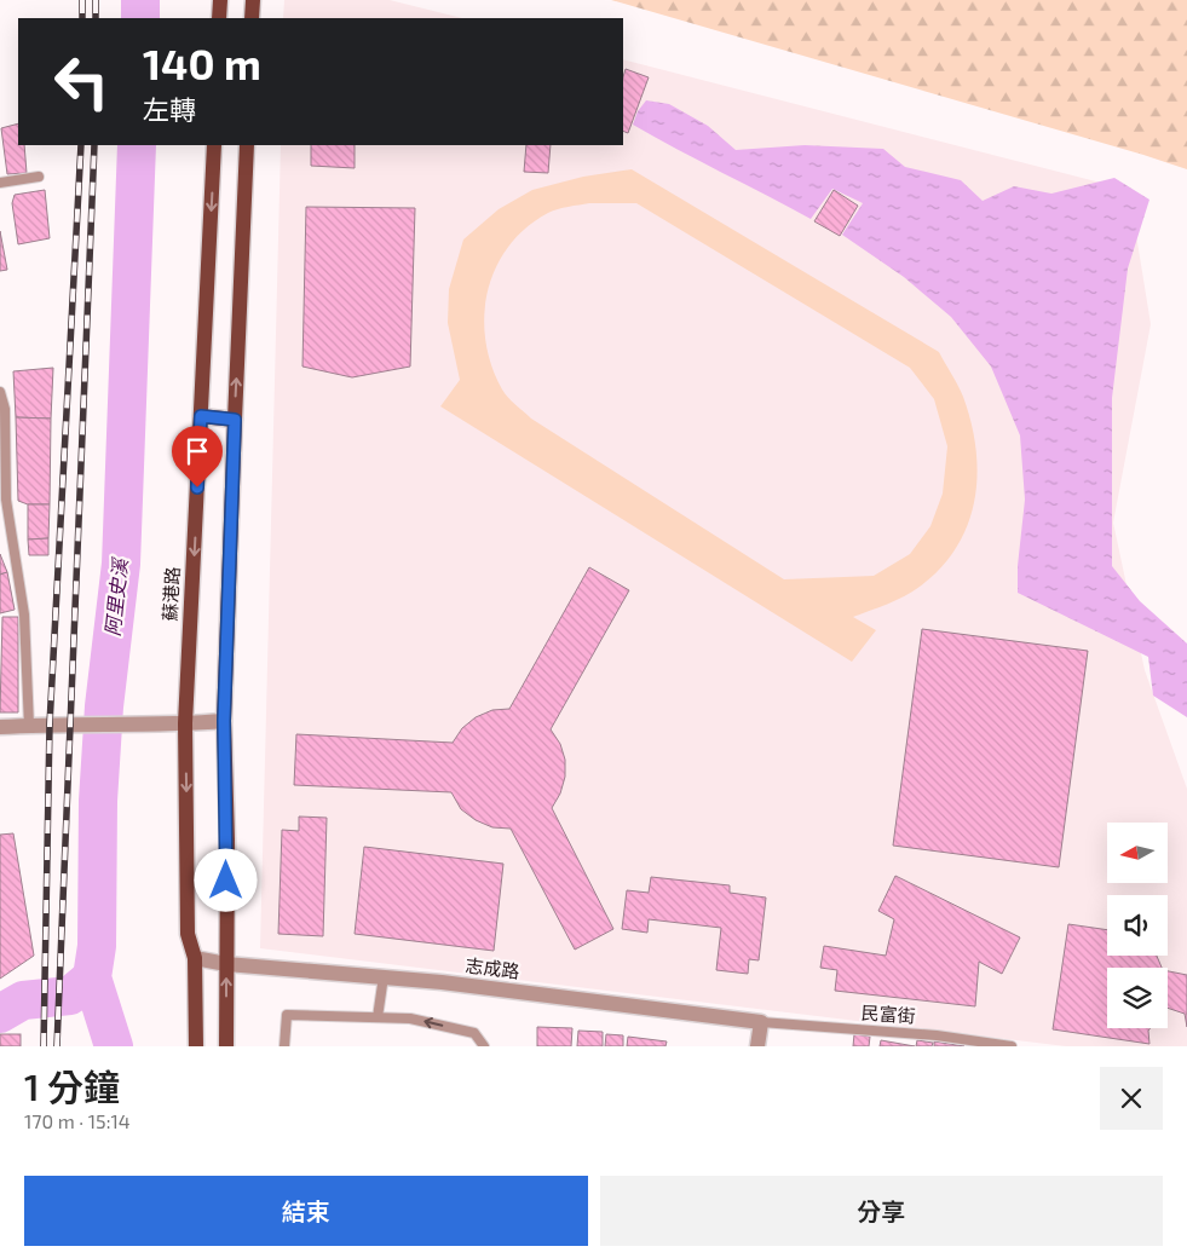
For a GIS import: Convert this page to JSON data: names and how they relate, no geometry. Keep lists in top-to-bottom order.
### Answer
{
  "streets": {
    "main road": ["蘇港路"],
    "street": ["志成路"],
    "lane": ["民富街"]
  },
  "crossings": [
    ["蘇港路", "志成路"],
    ["志成路", "民富街"]
  ],
  "water": ["阿里史溪"],
  "north": "left",
  "page": {
    "turn": ["140 m", "左轉"],
    "heading": ["1 分鐘", "170 m · 15:14"],
    "buttons": ["結束", "分享"]
  }
}
